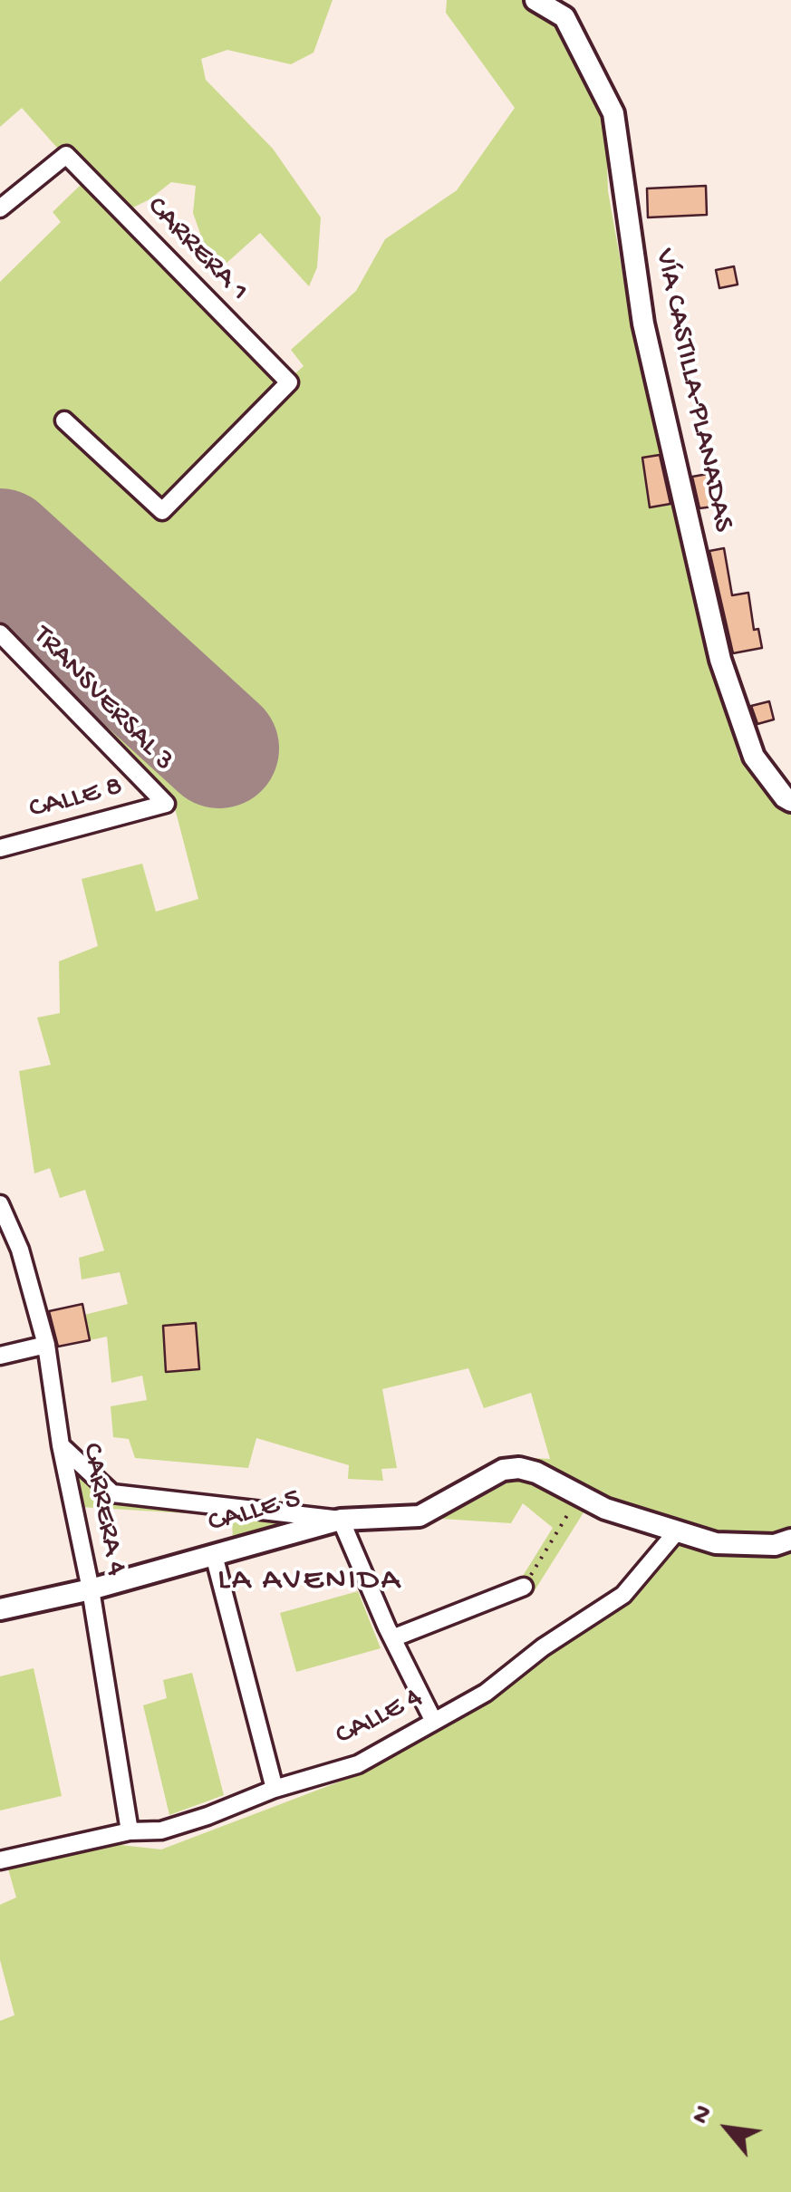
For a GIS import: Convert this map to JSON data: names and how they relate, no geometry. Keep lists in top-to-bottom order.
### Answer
{
  "streets": {
    "main road": ["VÍA CASTILLA-PLANADAS", "CALLE 5"],
    "street": [
      "CARRERA 1",
      "TRANSVERSAL 3",
      "CALLE 8",
      "CARRERA 4",
      "CALLE 4"
    ]
  },
  "crossings": [
    ["TRANSVERSAL 3", "CALLE 8"],
    ["CARRERA 4", "CALLE 5"],
    ["CARRERA 4", "CALLE 4"]
  ],
  "districts": ["LA AVENIDA"],
  "north": "top left"
}
